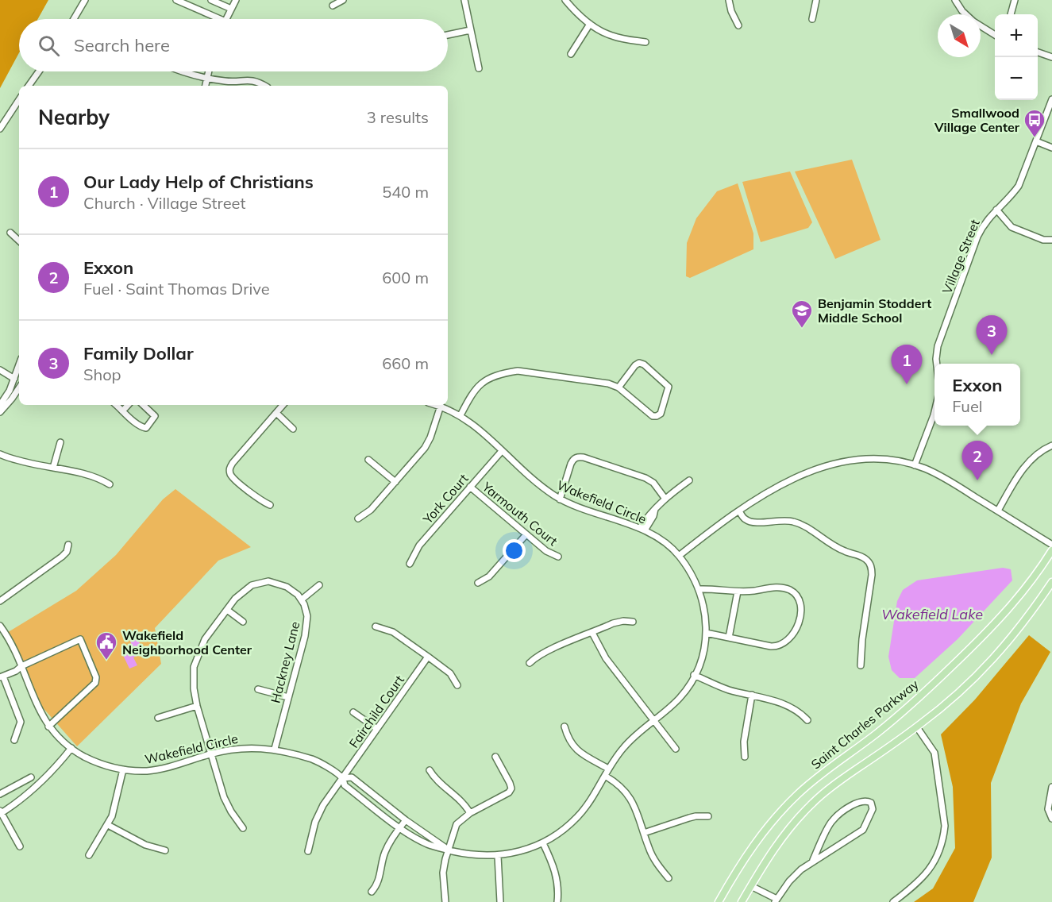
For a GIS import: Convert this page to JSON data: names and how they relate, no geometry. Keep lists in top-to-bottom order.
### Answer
{
  "streets": {
    "main road": ["Saint Charles Parkway"],
    "street": [
      "Village Street",
      "York Court",
      "Wakefield Circle",
      "Yarmouth Court",
      "Hackney Lane",
      "Fairchild Court"
    ]
  },
  "crossings": [
    ["York Court", "Wakefield Circle"],
    ["York Court", "Yarmouth Court"],
    ["Wakefield Circle", "Hackney Lane"],
    ["Wakefield Circle", "Fairchild Court"]
  ],
  "water": ["Wakefield Lake"],
  "places": {
    "bus stop": ["Smallwood Village Center"],
    "school or university": ["Benjamin Stoddert Middle School"],
    "public building": ["Wakefield Neighborhood Center"]
  },
  "north": "bottom right",
  "page": {
    "map_buttons": ["+", "−"],
    "search": "Search here",
    "heading": ["Nearby", "3 results"],
    "list": [
      {
        "mark": "1",
        "name": "Our Lady Help of Christians",
        "note": "Church · Village Street",
        "value": "540 m"
      },
      {
        "mark": "2",
        "name": "Exxon",
        "note": "Fuel · Saint Thomas Drive",
        "value": "600 m"
      },
      {
        "mark": "3",
        "name": "Family Dollar",
        "note": "Shop",
        "value": "660 m"
      }
    ],
    "pins": ["3", "1", "2"],
    "popup": ["Exxon", "Fuel"]
  }
}
